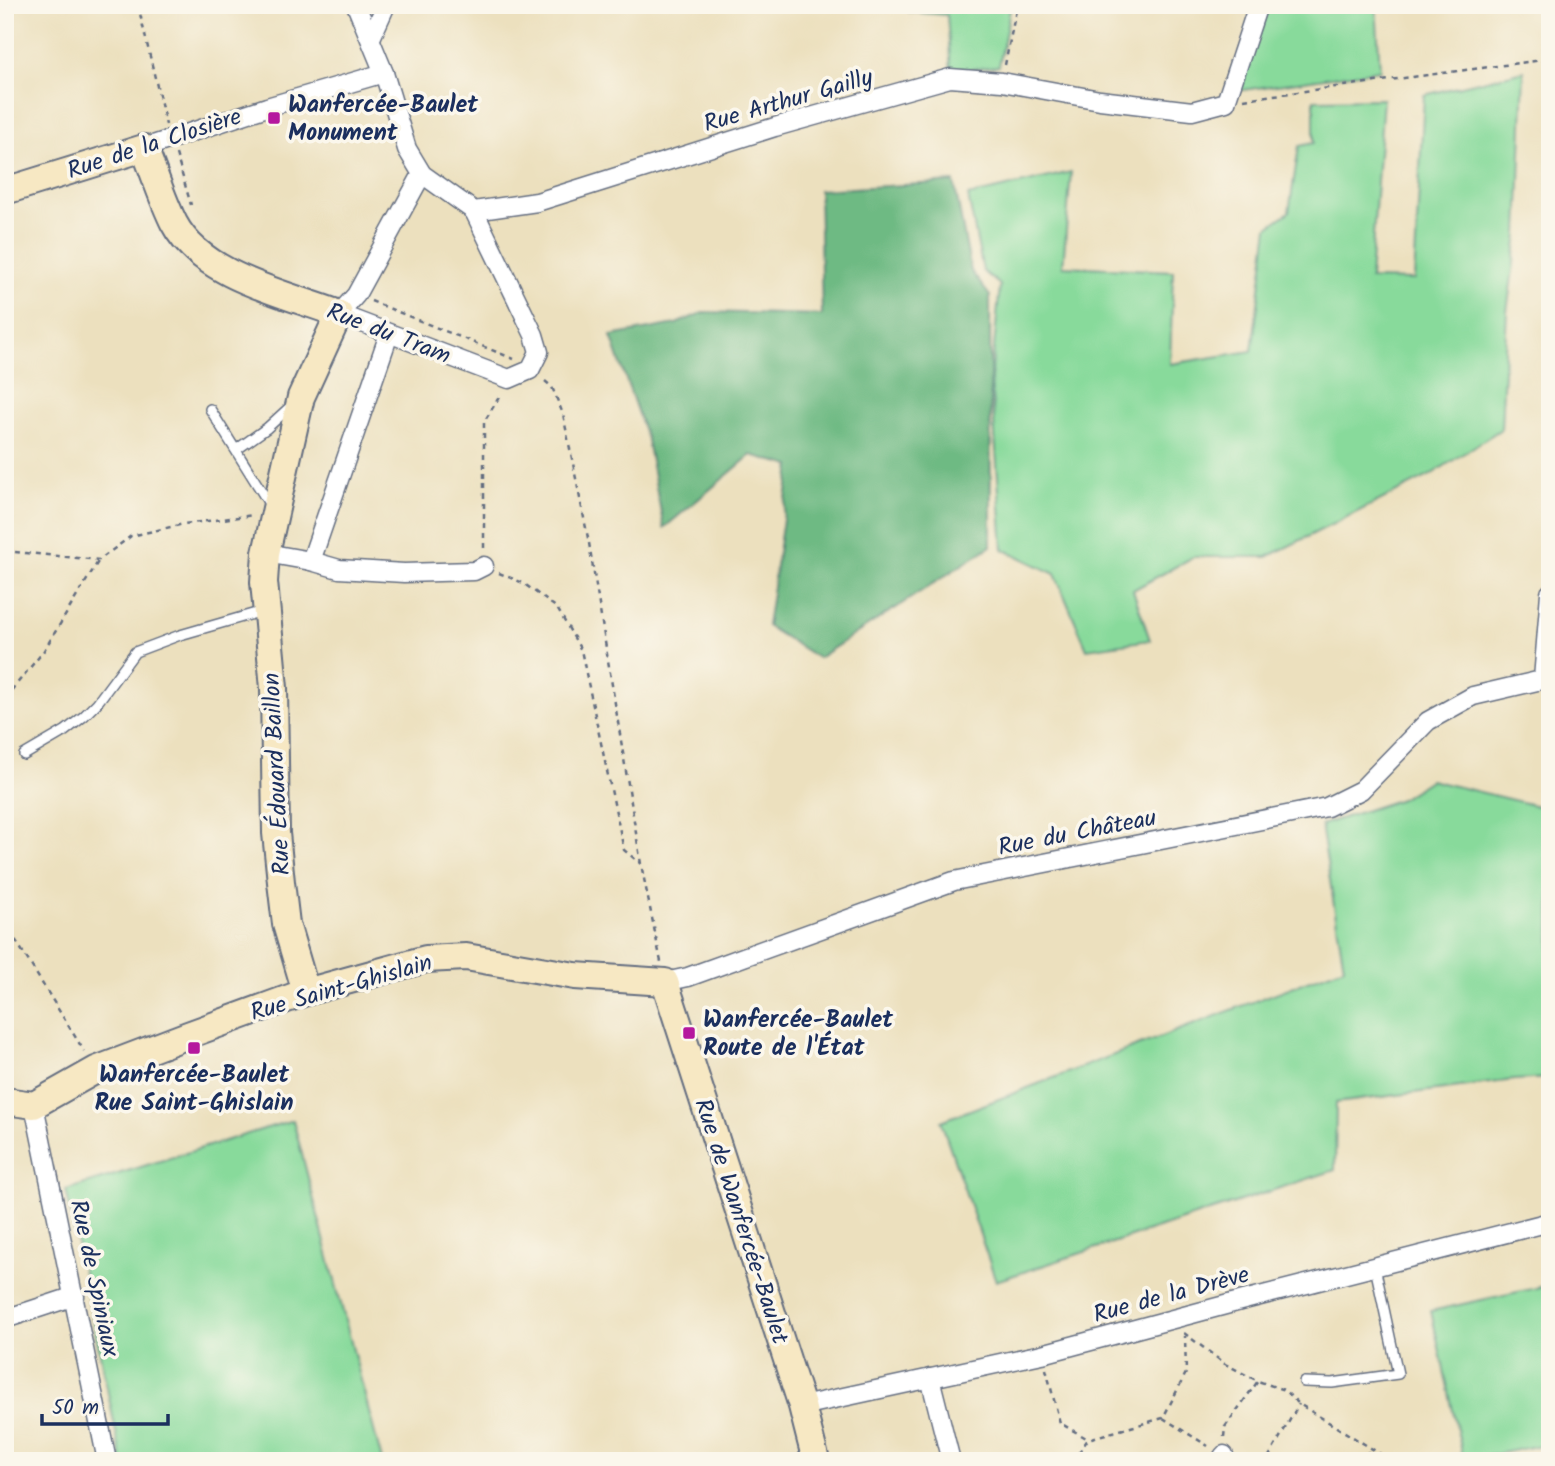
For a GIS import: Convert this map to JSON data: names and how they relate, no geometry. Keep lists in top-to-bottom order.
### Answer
{
  "streets": {
    "main road": [
      "Rue de la Closière",
      "Rue du Tram",
      "Rue Édouard Baillon",
      "Rue Saint-Ghislain",
      "Rue de Wanfercée-Baulet"
    ],
    "street": [
      "Rue Arthur Gailly",
      "Rue du Château",
      "Rue de Spiniaux",
      "Rue de la Drève"
    ]
  },
  "crossings": [
    ["Rue de la Closière", "Rue du Tram"],
    ["Rue du Tram", "Rue Édouard Baillon"],
    ["Rue Édouard Baillon", "Rue Saint-Ghislain"],
    ["Rue du Château", "Rue Saint-Ghislain"],
    ["Rue du Château", "Rue de Wanfercée-Baulet"],
    ["Rue Saint-Ghislain", "Rue de Wanfercée-Baulet"],
    ["Rue Saint-Ghislain", "Rue de Spiniaux"],
    ["Rue de Wanfercée-Baulet", "Rue de la Drève"]
  ],
  "places": {
    "transit": ["Wanfercée-Baulet Monument", "Wanfercée-Baulet Route de l'État", "Wanfercée-Baulet Rue Saint-Ghislain"]
  },
  "scale_bar": "50 m"
}
